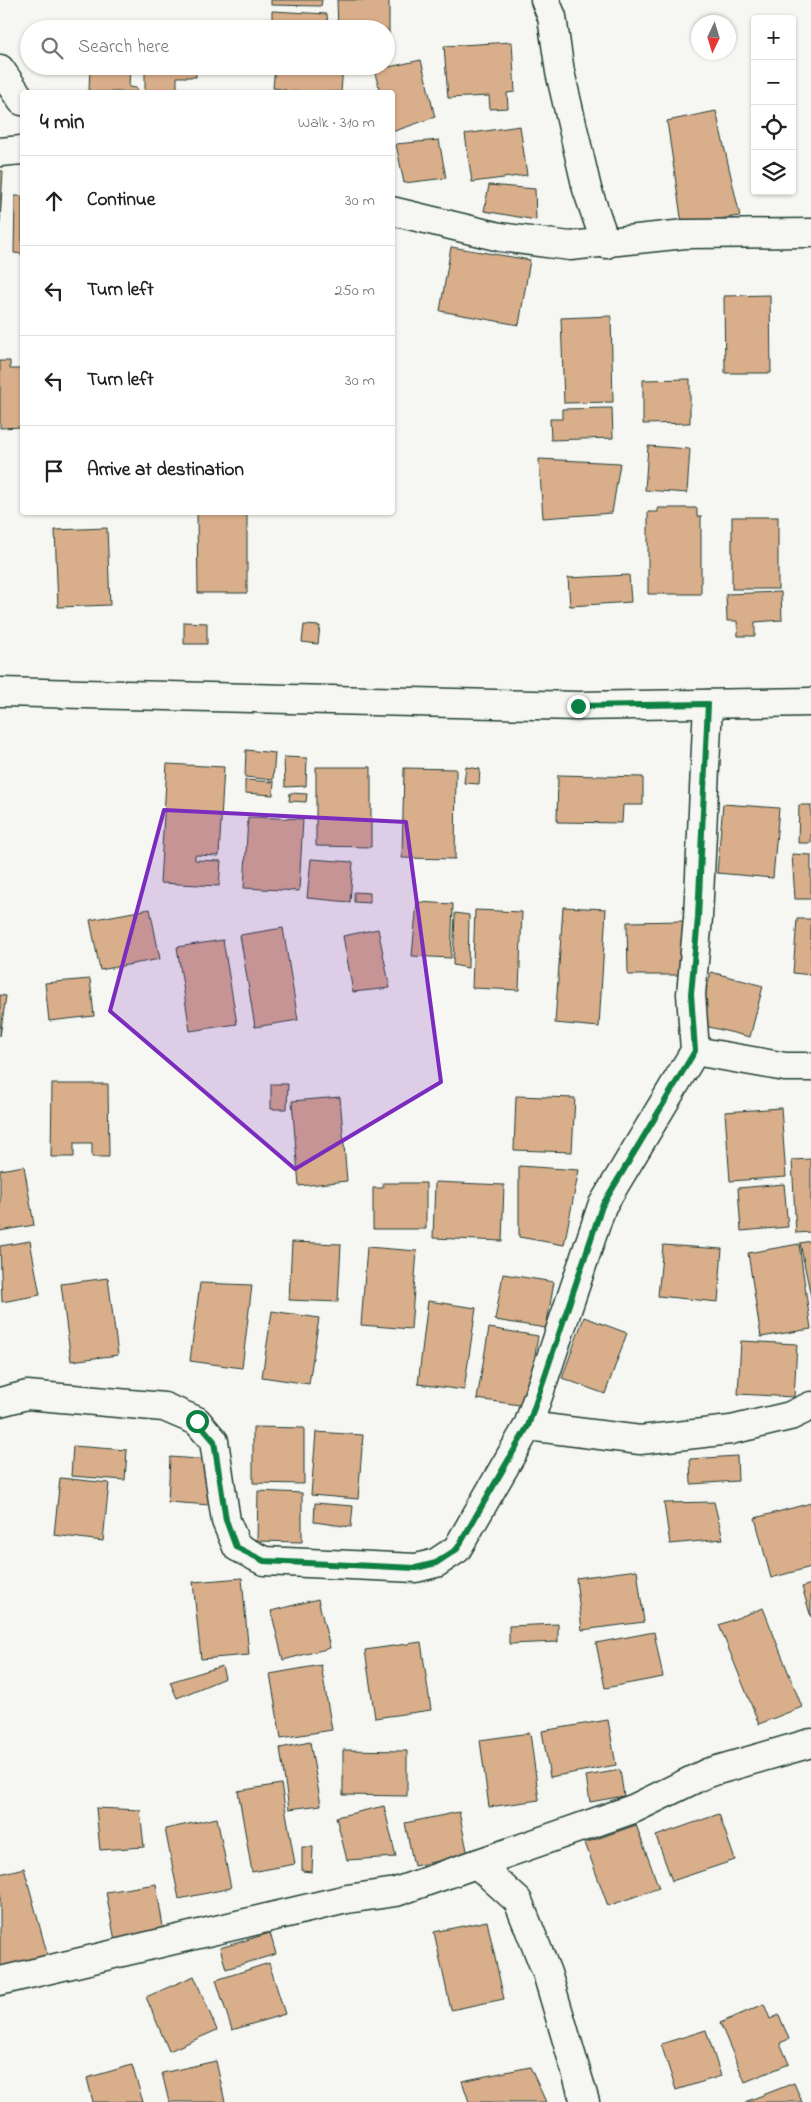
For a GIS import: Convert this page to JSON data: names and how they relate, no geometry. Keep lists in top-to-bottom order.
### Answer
{
  "north": "bottom",
  "page": {
    "map_buttons": ["+", "−"],
    "search": "Search here",
    "heading": ["4 min", "Walk · 310 m"],
    "list": [
      ["Continue", "30 m"],
      ["Turn left", "250 m"],
      ["Turn left", "30 m"],
      "Arrive at destination"
    ]
  }
}
